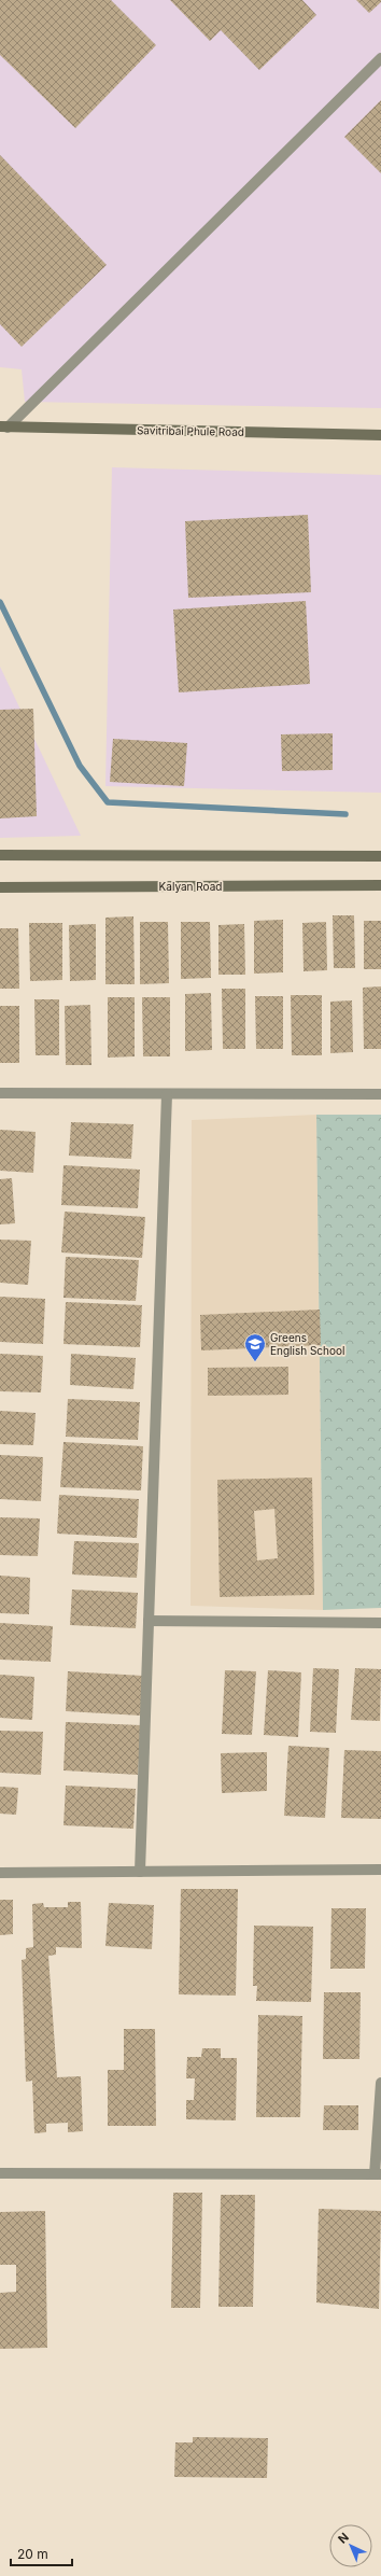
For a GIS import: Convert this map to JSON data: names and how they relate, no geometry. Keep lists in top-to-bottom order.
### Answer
{
  "streets": {
    "main road": ["Savitribai Phule Road", "Kalyan Road"]
  },
  "places": {
    "school or university": ["Greens English School"]
  },
  "scale_bar": "20 m",
  "north": "top left"
}
